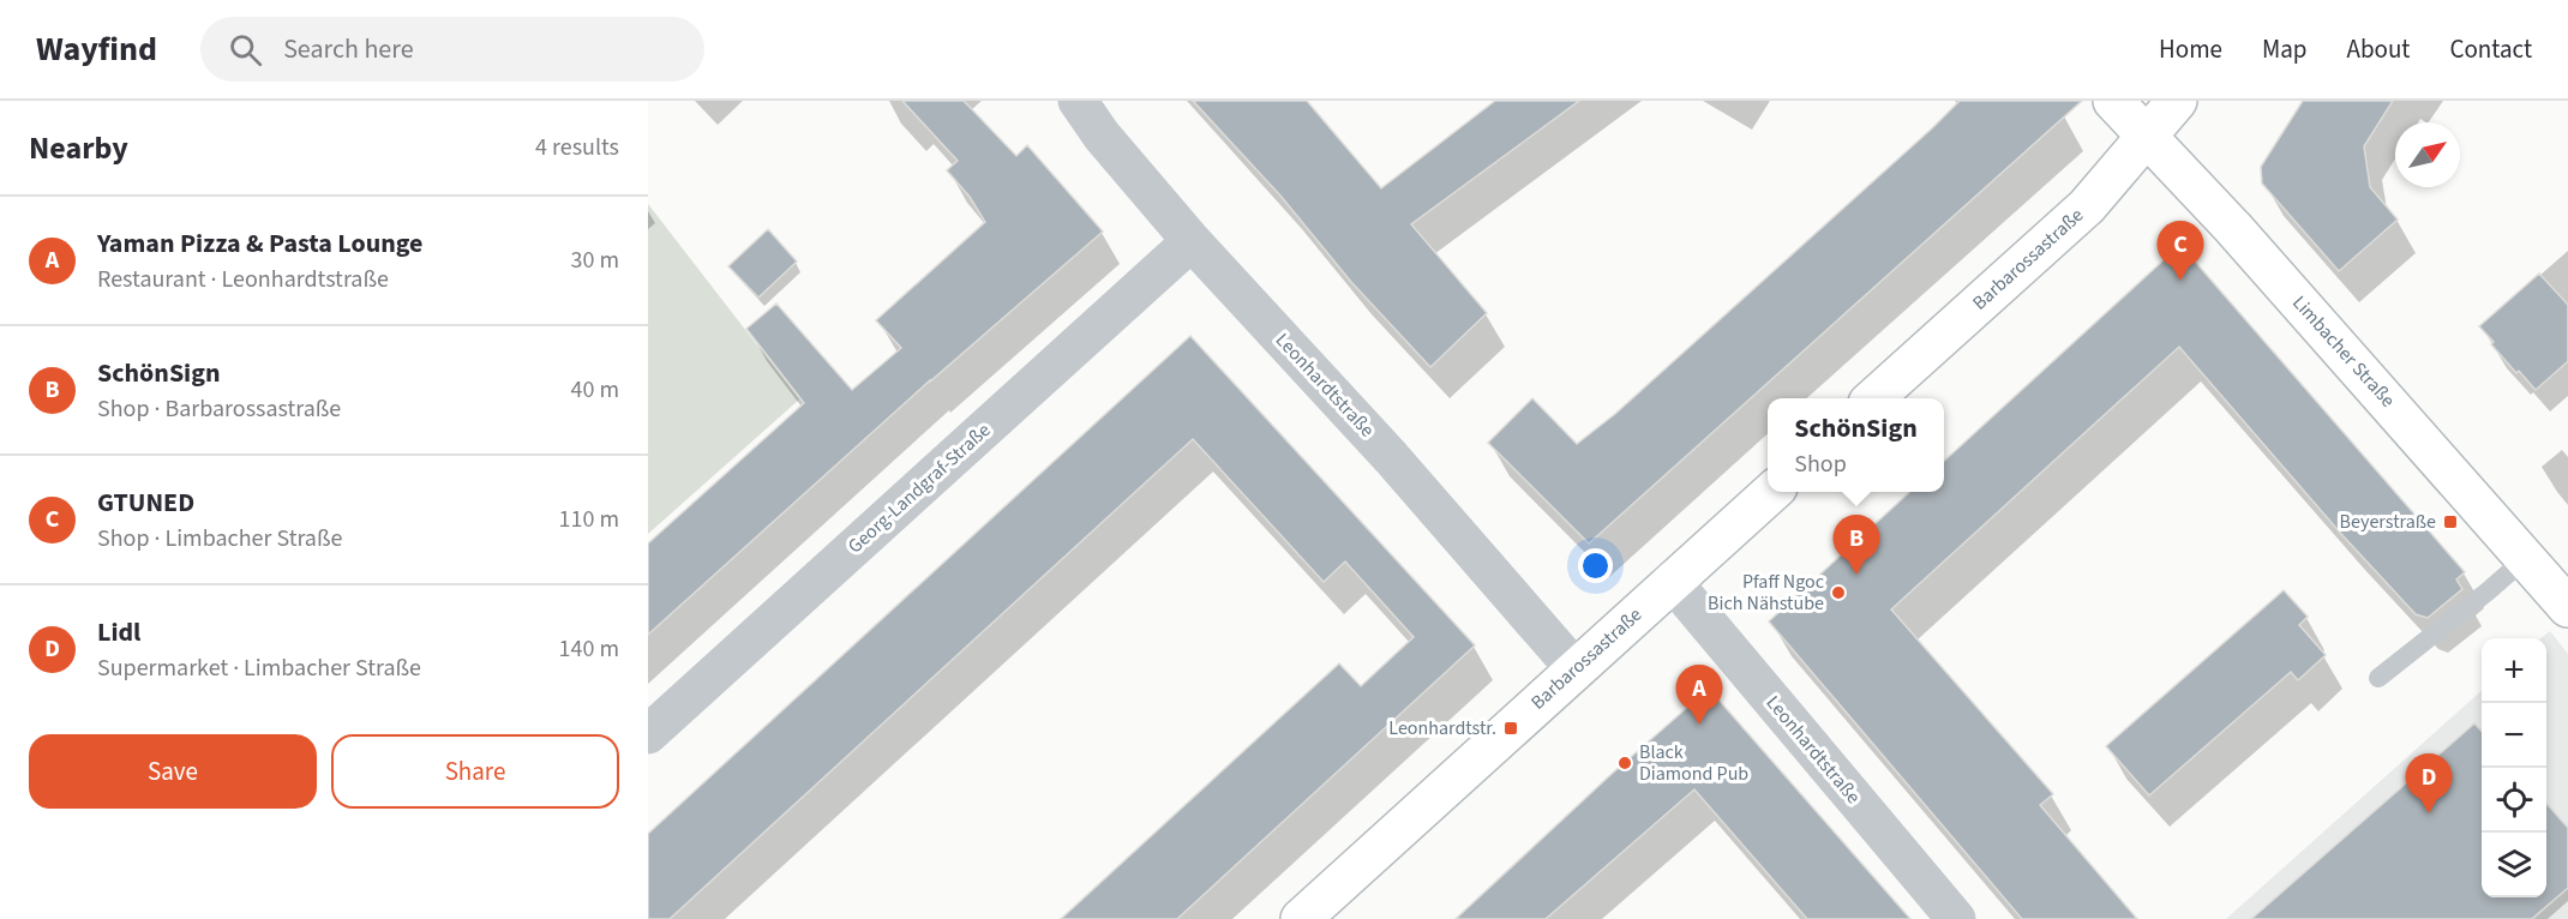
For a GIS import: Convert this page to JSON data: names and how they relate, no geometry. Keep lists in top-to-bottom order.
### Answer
{
  "streets": {
    "street": [
      "Barbarossastraße",
      "Limbacher Straße",
      "Leonhardtstraße",
      "Georg-Landgraf-Straße"
    ]
  },
  "crossings": [
    ["Barbarossastraße", "Limbacher Straße"],
    ["Barbarossastraße", "Leonhardtstraße"],
    ["Leonhardtstraße", "Georg-Landgraf-Straße"]
  ],
  "places": {
    "transit": ["Beyerstraße", "Leonhardtstr."],
    "other": ["Pfaff Ngoc Bich Nähstube", "Black Diamond Pub"]
  },
  "north": "top right",
  "page": {
    "header": "Wayfind",
    "search": "Search here",
    "nav": [
      "Home",
      "Map",
      "About",
      "Contact"
    ],
    "heading": ["Nearby", "4 results"],
    "list": [
      {
        "mark": "A",
        "name": "Yaman Pizza & Pasta Lounge",
        "note": "Restaurant · Leonhardtstraße",
        "value": "30 m"
      },
      {
        "mark": "B",
        "name": "SchönSign",
        "note": "Shop · Barbarossastraße",
        "value": "40 m"
      },
      {
        "mark": "C",
        "name": "GTUNED",
        "note": "Shop · Limbacher Straße",
        "value": "110 m"
      },
      {
        "mark": "D",
        "name": "Lidl",
        "note": "Supermarket · Limbacher Straße",
        "value": "140 m"
      }
    ],
    "pins": [
      "C",
      "B",
      "A",
      "D"
    ],
    "popup": ["SchönSign", "Shop"],
    "map_buttons": ["+", "−"],
    "buttons": ["Save", "Share"]
  }
}
